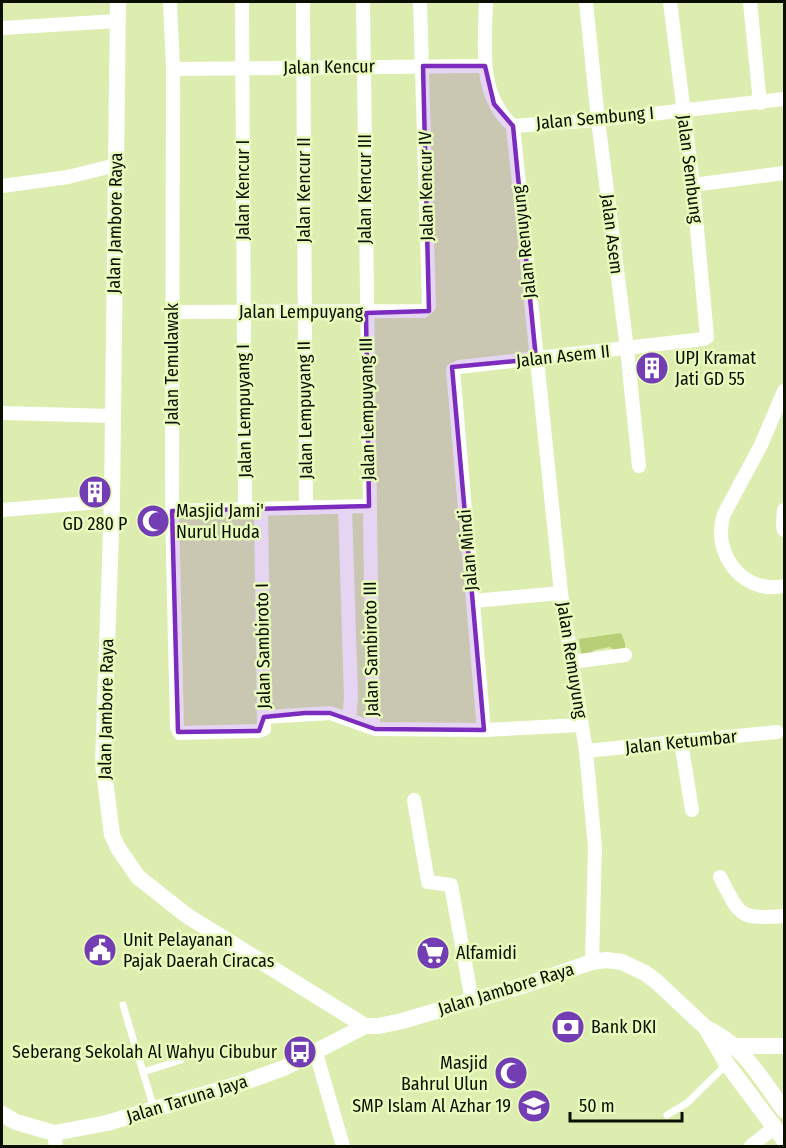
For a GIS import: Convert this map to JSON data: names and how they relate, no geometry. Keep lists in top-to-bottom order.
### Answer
{
  "streets": {
    "street": [
      "Jalan Kencur",
      "Jalan Sembung I",
      "Jalan Sembung",
      "Jalan Kencur IV",
      "Jalan Kencur III",
      "Jalan Kencur I",
      "Jalan Kencur II",
      "Jalan Jambore Raya",
      "Jalan Asem",
      "Jalan Renuyung",
      "Jalan Lempuyang",
      "Jalan Asem II",
      "Jalan Temulawak",
      "Jalan Lempuyang III",
      "Jalan Lempuyang II",
      "Jalan Lempuyang I",
      "Jalan Mindi",
      "Jalan Sambiroto I",
      "Jalan Sambiroto III",
      "Jalan Remuyung",
      "Jalan Ketumbar",
      "Jalan Taruna Jaya"
    ]
  },
  "crossings": [
    ["Jalan Kencur", "Jalan Kencur IV"],
    ["Jalan Kencur", "Jalan Kencur III"],
    ["Jalan Kencur", "Jalan Kencur I"],
    ["Jalan Kencur", "Jalan Kencur II"],
    ["Jalan Kencur", "Jalan Temulawak"],
    ["Jalan Sembung I", "Jalan Sembung"],
    ["Jalan Sembung I", "Jalan Asem"],
    ["Jalan Sembung I", "Jalan Renuyung"],
    ["Jalan Sembung", "Jalan Asem II"],
    ["Jalan Kencur IV", "Jalan Lempuyang"],
    ["Jalan Kencur III", "Jalan Lempuyang"],
    ["Jalan Kencur III", "Jalan Lempuyang III"],
    ["Jalan Kencur I", "Jalan Lempuyang"],
    ["Jalan Kencur I", "Jalan Lempuyang I"],
    ["Jalan Kencur II", "Jalan Lempuyang"],
    ["Jalan Kencur II", "Jalan Lempuyang II"],
    ["Jalan Jambore Raya", "Jalan Remuyung"],
    ["Jalan Jambore Raya", "Jalan Taruna Jaya"],
    ["Jalan Asem", "Jalan Asem II"],
    ["Jalan Renuyung", "Jalan Asem II"],
    ["Jalan Renuyung", "Jalan Remuyung"],
    ["Jalan Lempuyang", "Jalan Temulawak"],
    ["Jalan Lempuyang", "Jalan Lempuyang III"],
    ["Jalan Lempuyang", "Jalan Lempuyang II"],
    ["Jalan Lempuyang", "Jalan Lempuyang I"],
    ["Jalan Asem II", "Jalan Mindi"],
    ["Jalan Asem II", "Jalan Remuyung"],
    ["Jalan Temulawak", "Jalan Sambiroto I"],
    ["Jalan Lempuyang III", "Jalan Sambiroto III"],
    ["Jalan Mindi", "Jalan Sambiroto III"],
    ["Jalan Sambiroto III", "Jalan Remuyung"],
    ["Jalan Remuyung", "Jalan Ketumbar"]
  ],
  "places": {
    "building": ["UPJ Kramat Jati GD 55", "GD 280 P"],
    "mosque": ["Masjid Jami' Nurul Huda", "Masjid Bahrul Ulun"],
    "public building": ["Unit Pelayanan Pajak Daerah Ciracas"],
    "supermarket": ["Alfamidi"],
    "bank": ["Bank DKI"],
    "bus stop": ["Seberang Sekolah Al Wahyu Cibubur"],
    "school or university": ["SMP Islam Al Azhar 19"]
  },
  "scale_bar": "50 m"
}
